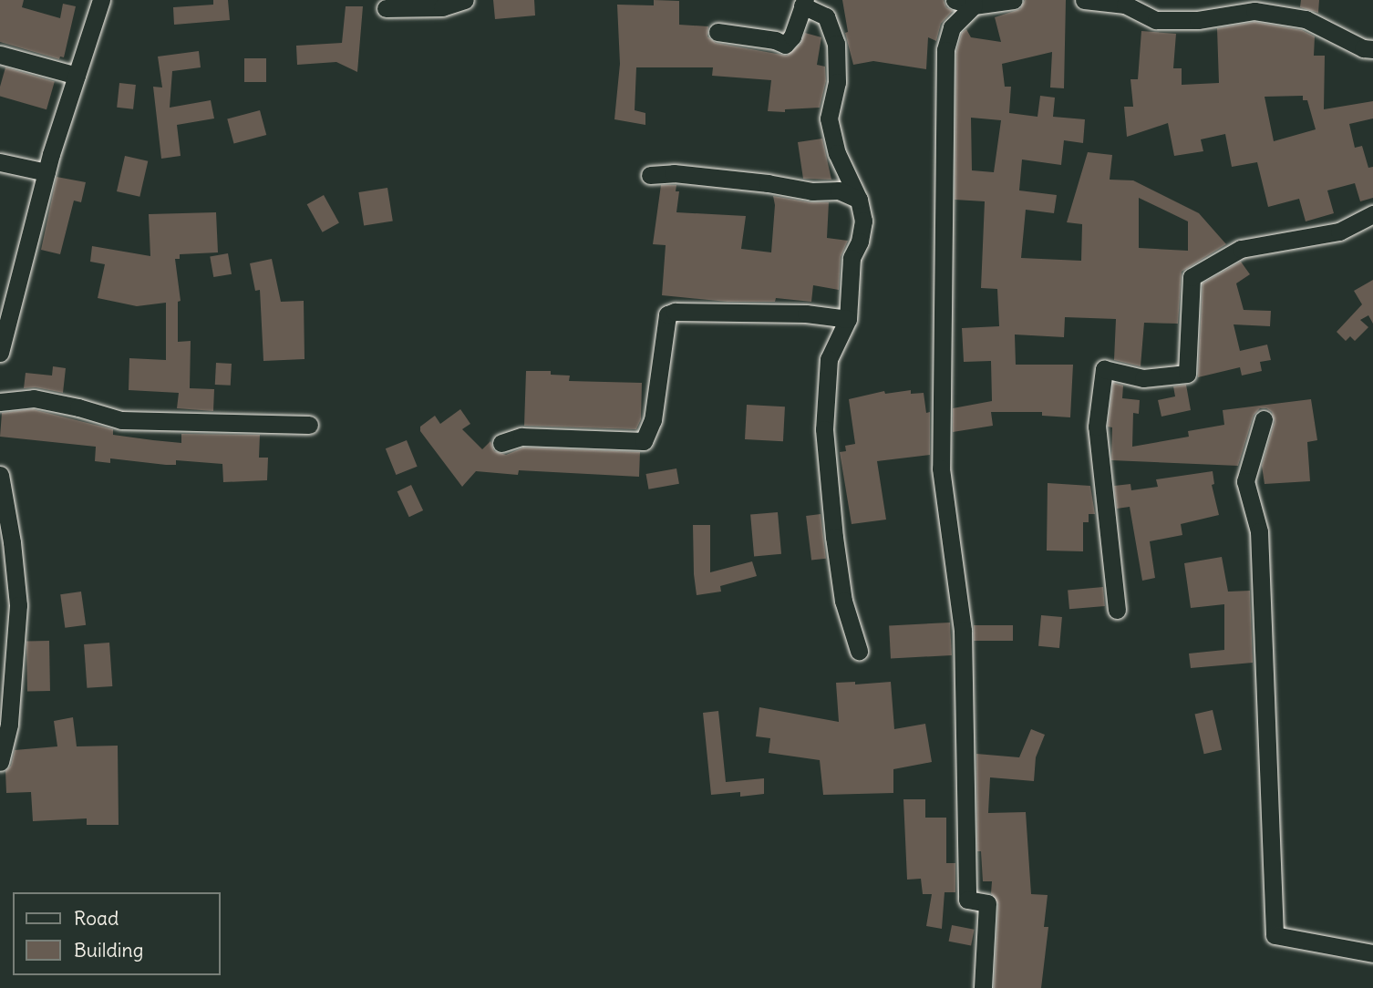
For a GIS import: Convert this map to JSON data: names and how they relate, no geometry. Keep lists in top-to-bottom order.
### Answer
{
  "legend": ["Road", "Building"]
}
